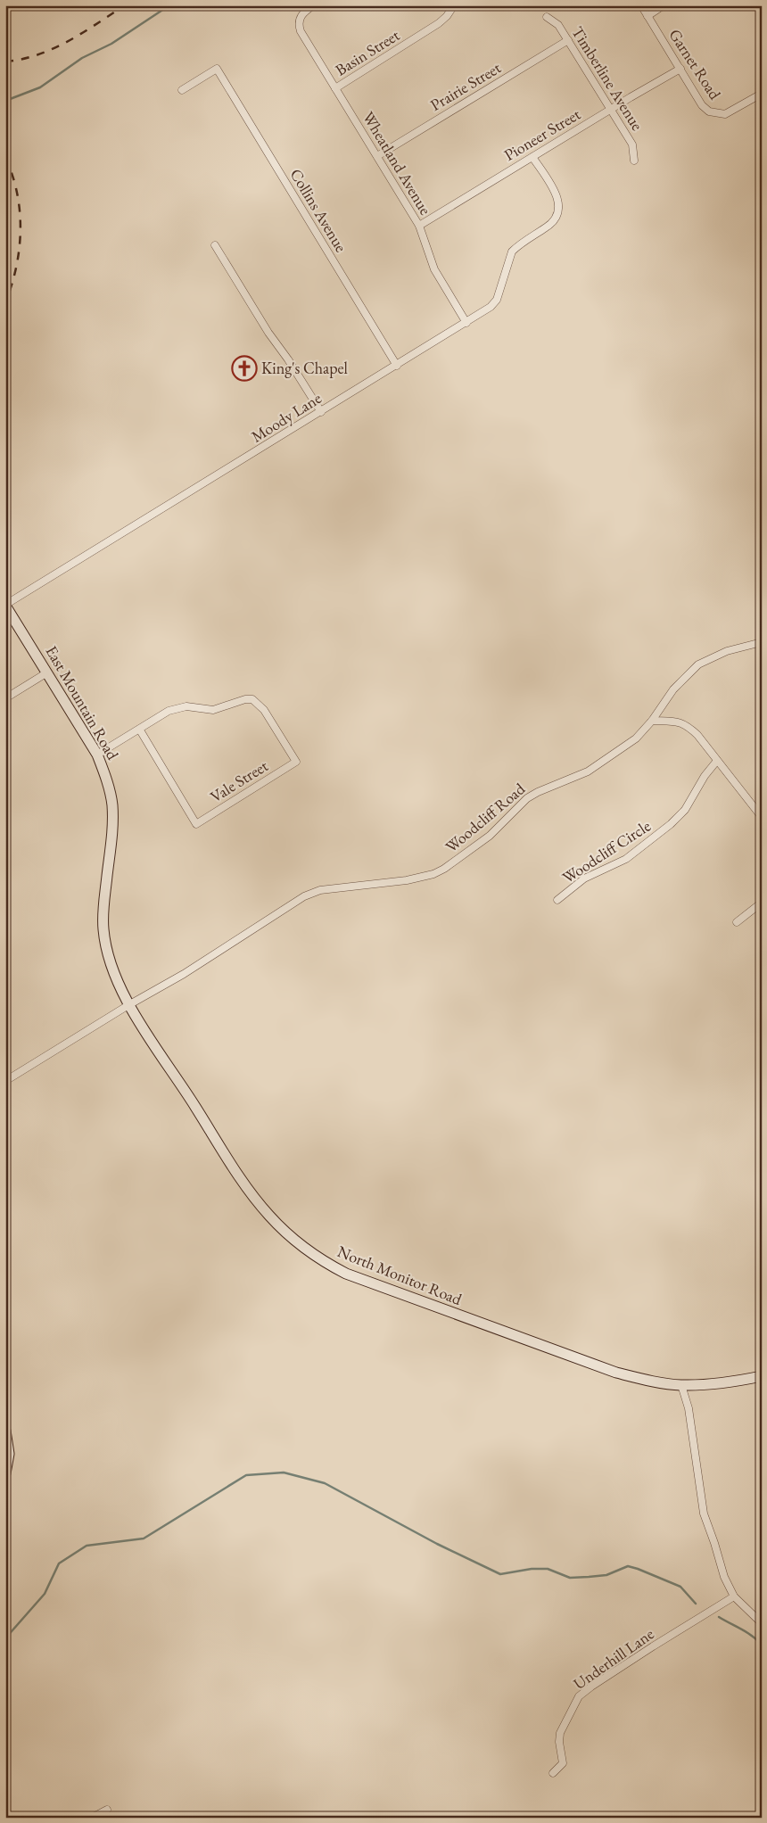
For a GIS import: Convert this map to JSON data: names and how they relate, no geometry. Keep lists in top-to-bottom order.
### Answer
{
  "streets": {
    "street": [
      "Basin Street",
      "Garnet Road",
      "Timberline Avenue",
      "Prairie Street",
      "Pioneer Street",
      "Wheatland Avenue",
      "Collins Avenue",
      "Moody Lane",
      "East Mountain Road",
      "Vale Street",
      "Woodcliff Road",
      "Woodcliff Circle",
      "North Monitor Road",
      "Underhill Lane"
    ]
  },
  "crossings": [
    ["Basin Street", "Wheatland Avenue"],
    ["Garnet Road", "Pioneer Street"],
    ["Timberline Avenue", "Prairie Street"],
    ["Timberline Avenue", "Pioneer Street"],
    ["Prairie Street", "Wheatland Avenue"],
    ["Pioneer Street", "Wheatland Avenue"],
    ["Pioneer Street", "Moody Lane"],
    ["Wheatland Avenue", "Moody Lane"],
    ["Collins Avenue", "Moody Lane"],
    ["Moody Lane", "East Mountain Road"],
    ["East Mountain Road", "Woodcliff Road"],
    ["East Mountain Road", "North Monitor Road"],
    ["Woodcliff Road", "North Monitor Road"]
  ],
  "places": {
    "church": ["King's Chapel"]
  }
}
